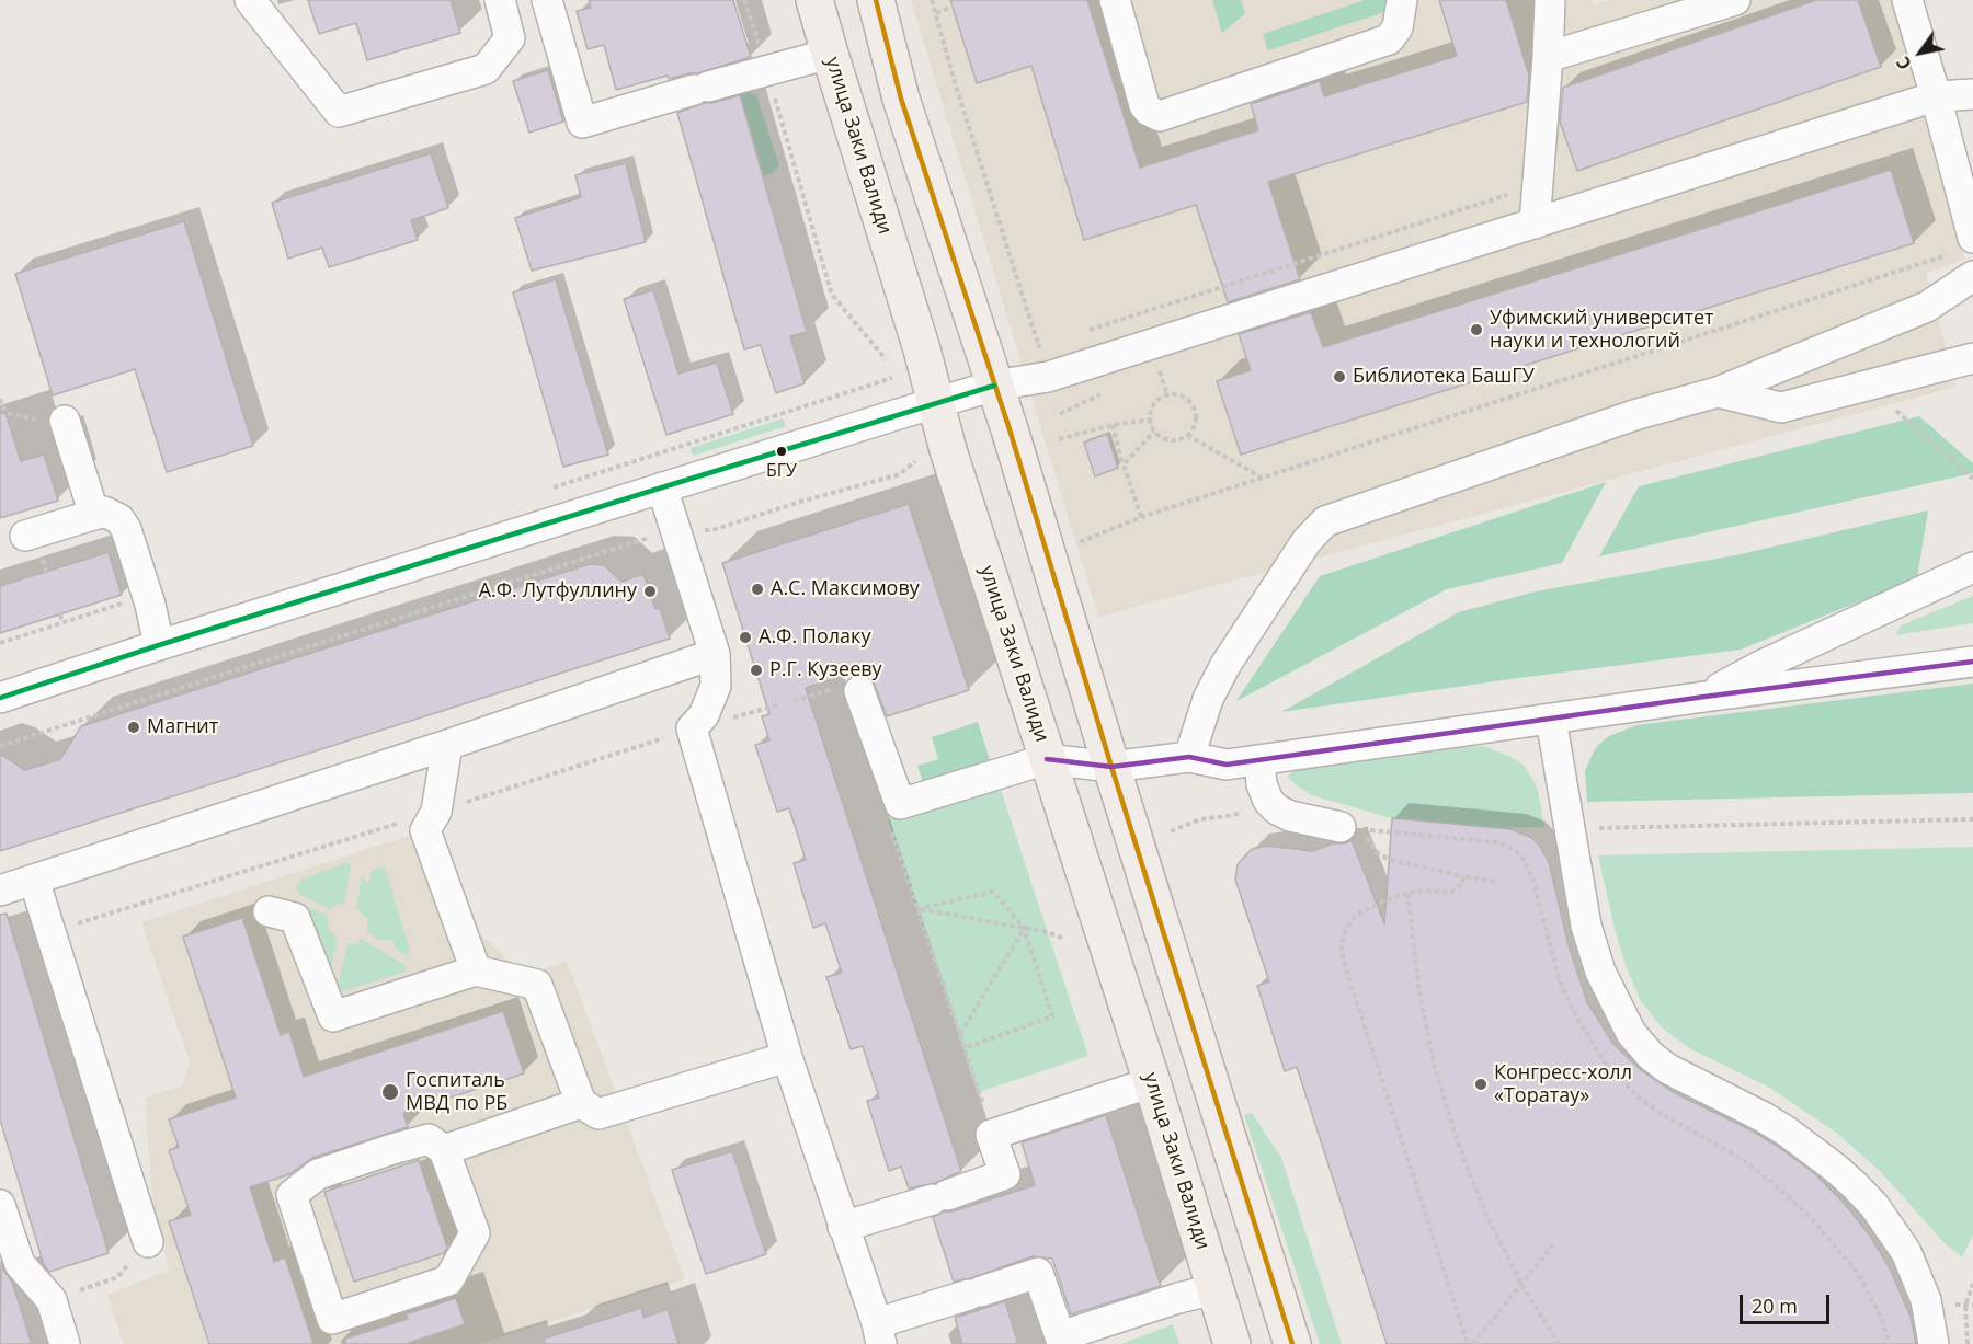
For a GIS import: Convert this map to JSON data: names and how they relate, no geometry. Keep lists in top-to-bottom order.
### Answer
{
  "streets": {
    "main road": ["улица Заки Валиди"]
  },
  "places": [
    "Уфимский университет науки и технологий",
    "Библиотека БашГУ",
    "БГУ",
    "А.С. Максимову",
    "А.Ф. Лутфуллину",
    "А.Ф. Полаку",
    "Р.Г. Кузееву",
    "Магнит",
    "Конгресс-холл «Торатау»",
    "Госпиталь МВД по РБ"
  ],
  "scale_bar": "20 m",
  "north": "bottom left"
}
